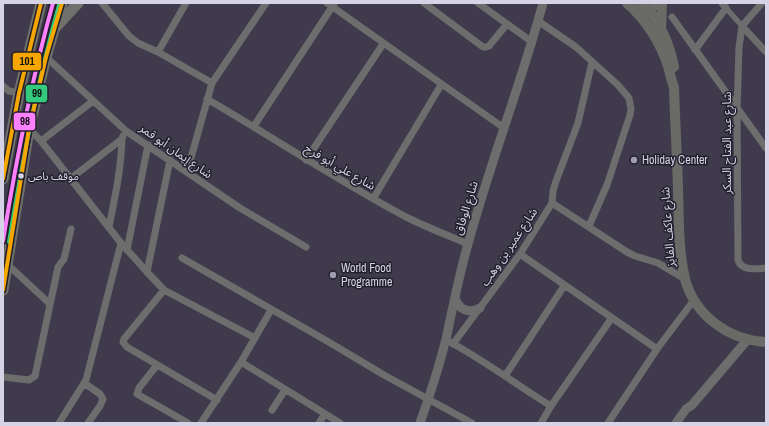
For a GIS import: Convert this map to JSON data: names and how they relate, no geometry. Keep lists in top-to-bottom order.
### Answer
{
  "streets": {
    "main road": ["شارع عاكف الفايز"],
    "street": [
      "شارع عبد الفتاح السكر",
      "شارع إيمان أبو قمر",
      "شارع علي أبو فرح",
      "شارع الوفاق",
      "شارع عمير بن وهب"
    ]
  },
  "crossings": [
    ["شارع علي أبو فرح", "شارع الوفاق"],
    ["شارع الوفاق", "شارع عمير بن وهب"]
  ],
  "places": ["Holiday Center", "موقف باص", "World Food Programme"],
  "lines": ["transit line 98", "transit line 101", "transit line 99"]
}
